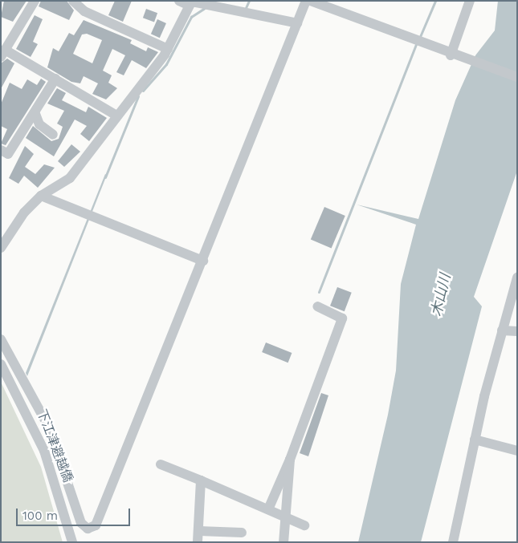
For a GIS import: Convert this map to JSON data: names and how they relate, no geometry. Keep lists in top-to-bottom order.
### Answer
{
  "streets": {
    "street": ["下江津避越僑"]
  },
  "water": ["木山川"],
  "scale_bar": "100 m"
}
